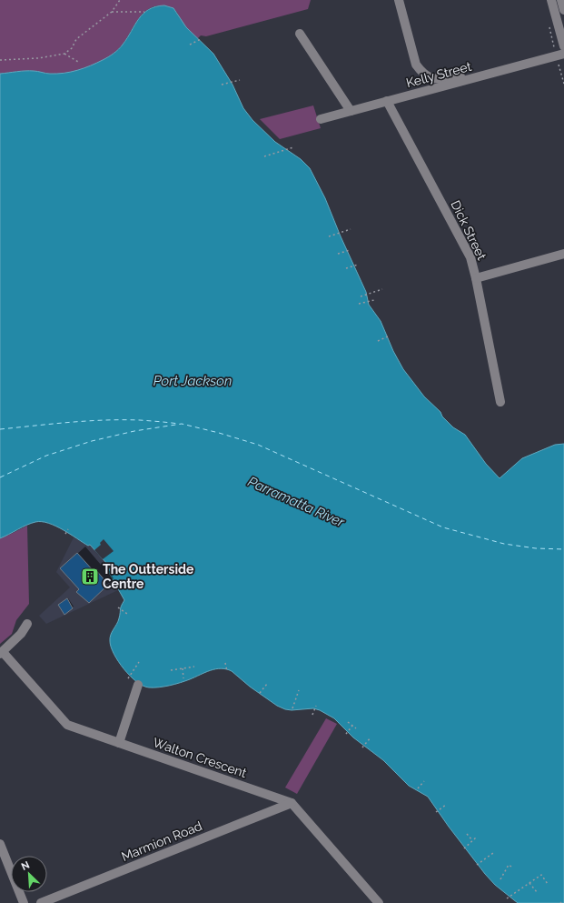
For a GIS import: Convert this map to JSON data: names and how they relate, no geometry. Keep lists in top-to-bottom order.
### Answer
{
  "streets": {
    "street": [
      "Kelly Street",
      "Dick Street",
      "Walton Crescent",
      "Marmion Road"
    ]
  },
  "crossings": [
    ["Kelly Street", "Dick Street"],
    ["Walton Crescent", "Marmion Road"]
  ],
  "water": ["Port Jackson", "Parramatta River"],
  "places": {
    "building": ["The Outterside Centre"]
  },
  "north": "top left"
}
